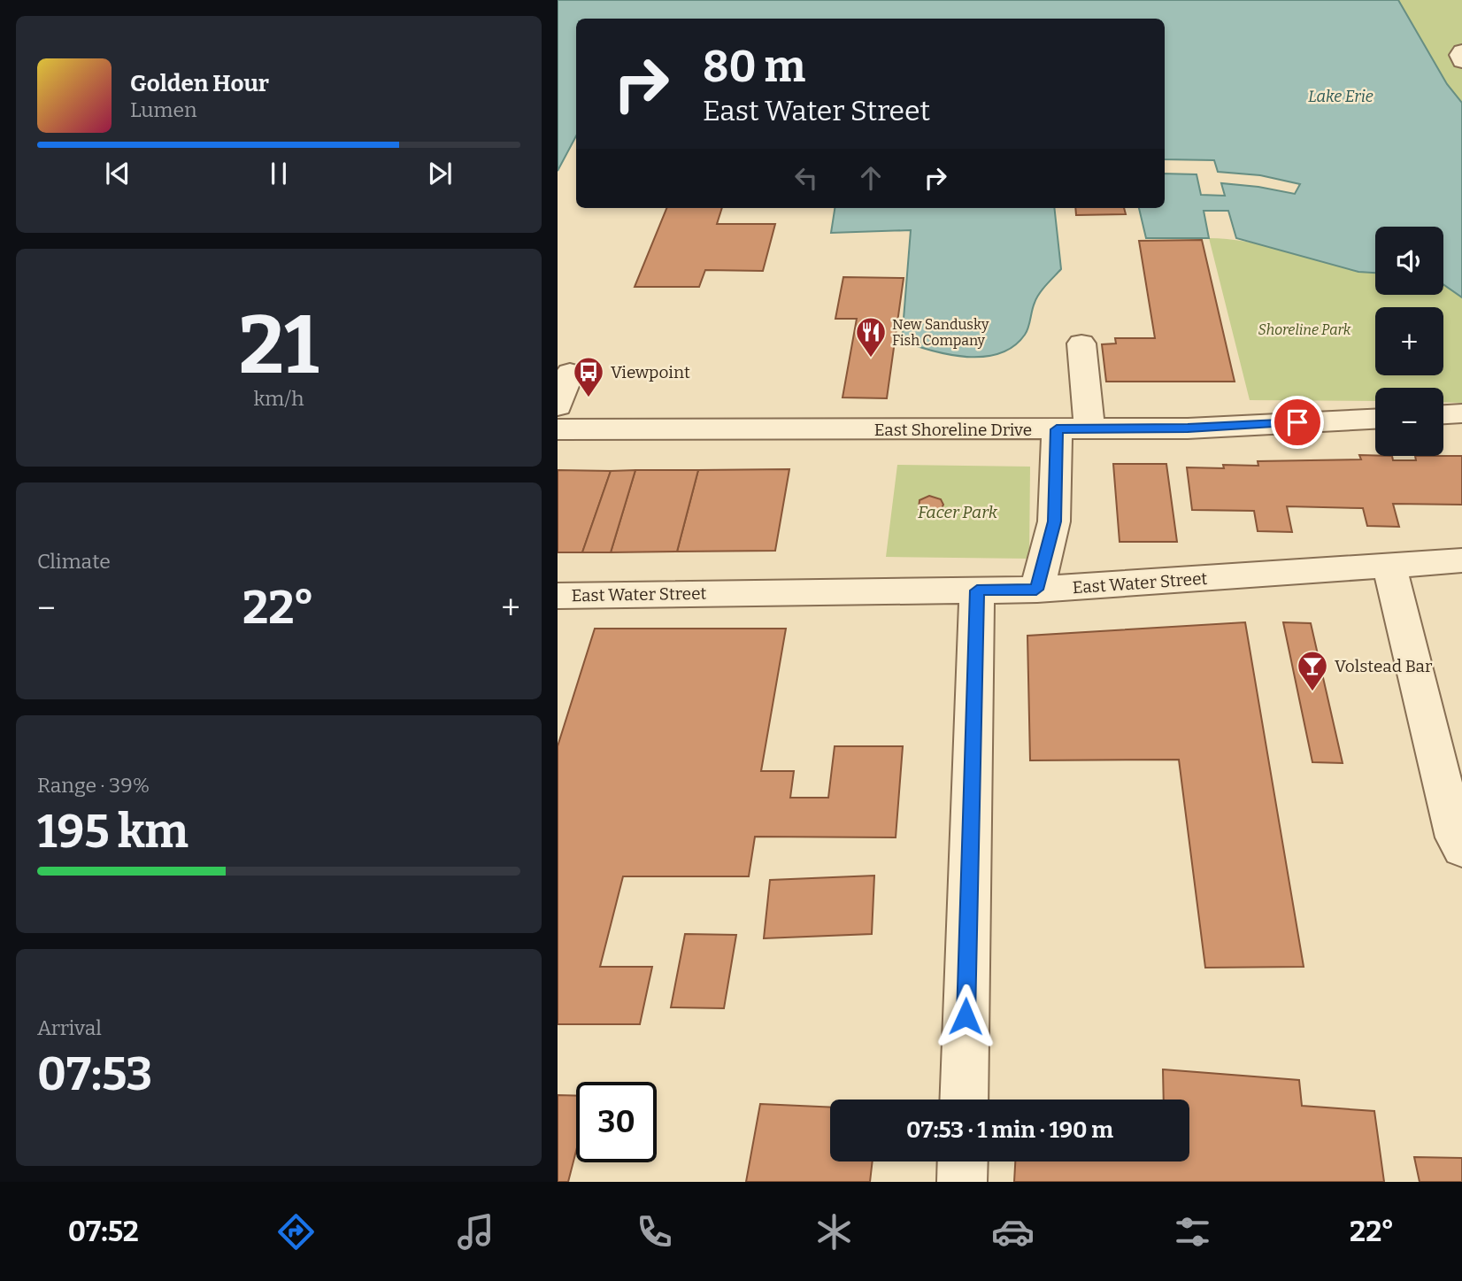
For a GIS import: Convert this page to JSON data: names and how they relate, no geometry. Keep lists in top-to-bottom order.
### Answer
{
  "streets": {
    "street": ["East Shoreline Drive", "East Water Street"]
  },
  "water": ["Lake Erie"],
  "parks": ["Shoreline Park", "Facer Park"],
  "places": {
    "restaurant": ["New Sandusky Fish Company"],
    "bus stop": ["Viewpoint"],
    "bar": ["Volstead Bar"]
  },
  "page": {
    "turn": ["80 m", "East Water Street"],
    "song": ["Golden Hour", "Lumen"],
    "map_buttons": ["+", "−"],
    "tile": [
      ["21", "km/h"],
      "Climate",
      ["Range · 39%", "195 km"],
      ["Arrival", "07:53"]
    ],
    "heat": ["−", "22°", "+"],
    "limit": "30",
    "trip": "07:53 · 1 min · 190 m",
    "tabs": ["07:52", "22°"]
  }
}
